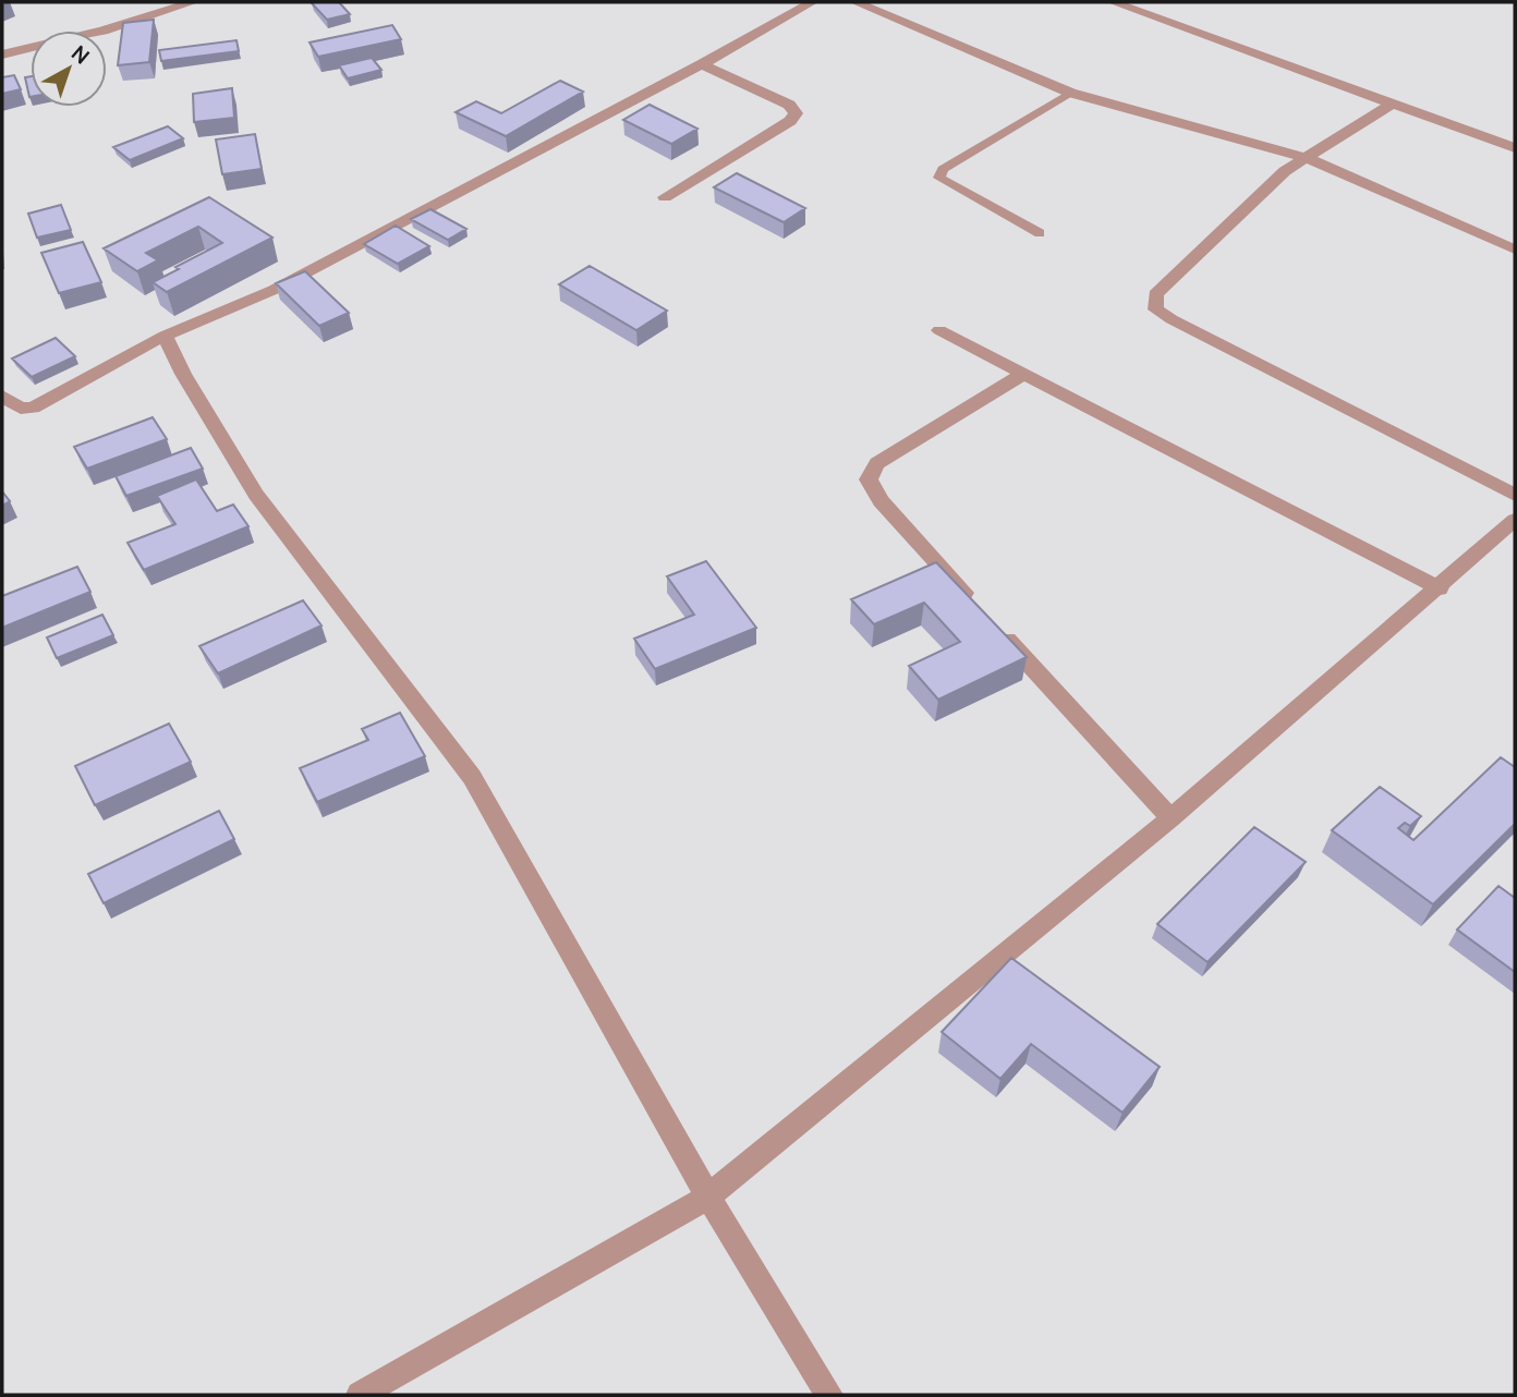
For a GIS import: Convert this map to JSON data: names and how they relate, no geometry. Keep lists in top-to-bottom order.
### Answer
{
  "north": "top right"
}
